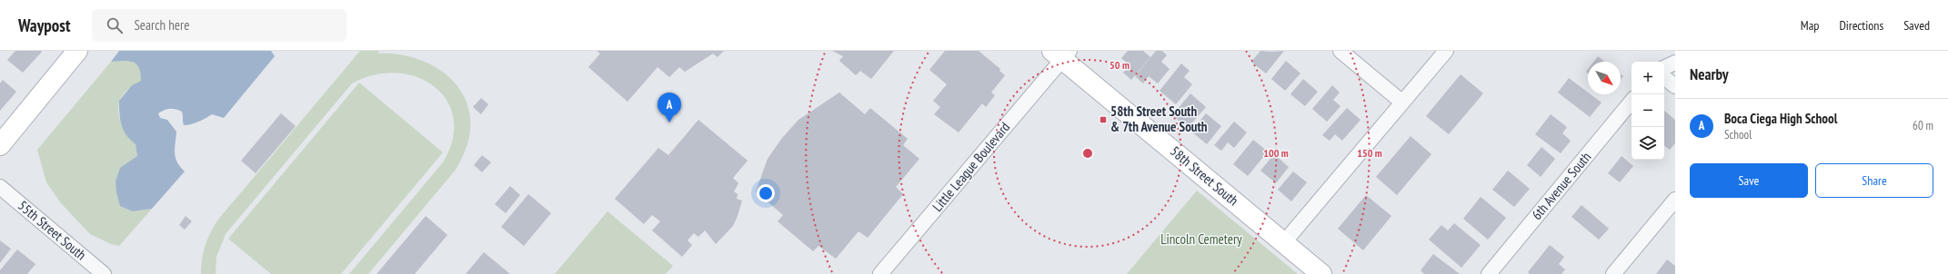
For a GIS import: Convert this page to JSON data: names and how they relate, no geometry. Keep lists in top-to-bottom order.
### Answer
{
  "streets": {
    "street": [
      "Little League Boulevard",
      "58th Street South",
      "6th Avenue South",
      "55th Street South"
    ]
  },
  "crossings": [
    ["Little League Boulevard", "58th Street South"]
  ],
  "parks": ["Lincoln Cemetery"],
  "places": {
    "transit": ["58th Street South & 7th Avenue South"]
  },
  "north": "bottom right",
  "page": {
    "header": "Waypost",
    "search": "Search here",
    "nav": ["Map", "Directions", "Saved"],
    "heading": "Nearby",
    "map_buttons": ["+", "−"],
    "pins": "A",
    "list": [
      {
        "mark": "A",
        "name": "Boca Ciega High School",
        "note": "School",
        "value": "60 m"
      }
    ],
    "buttons": ["Save", "Share"]
  },
  "rings": ["50 m", "100 m", "150 m"]
}
